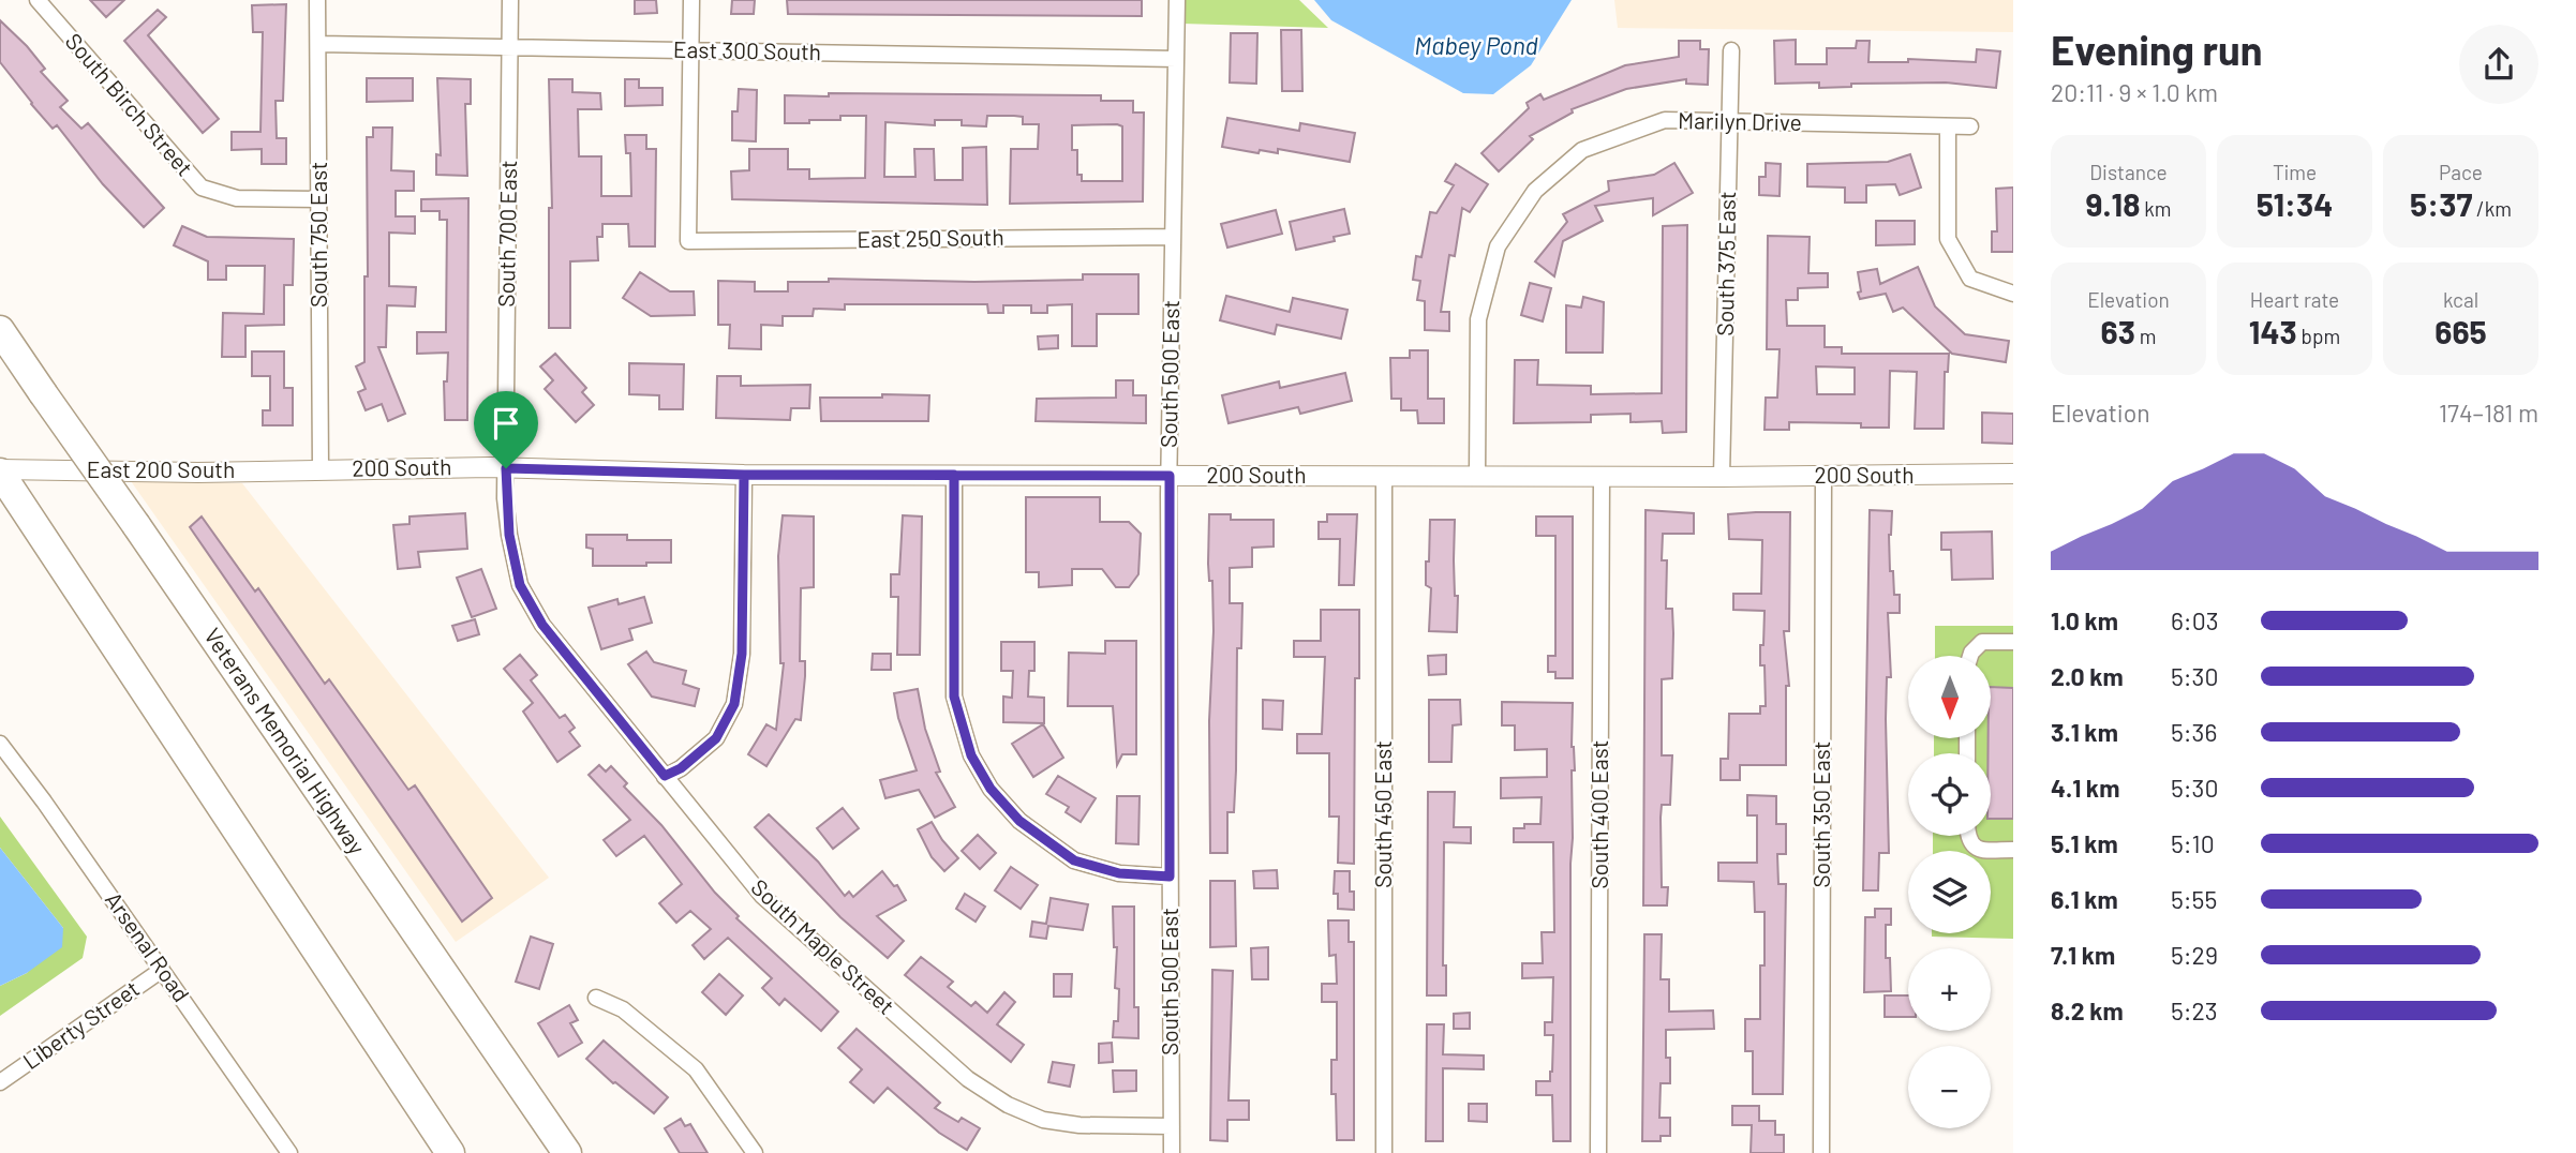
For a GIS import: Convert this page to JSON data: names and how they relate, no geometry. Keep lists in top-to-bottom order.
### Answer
{
  "streets": {
    "highway": ["Veterans Memorial Highway"],
    "street": [
      "East 300 South",
      "South Birch Street",
      "Marilyn Drive",
      "South 700 East",
      "South 750 East",
      "East 250 South",
      "South 375 East",
      "South 500 East",
      "200 South",
      "East 200 South",
      "South 450 East",
      "South 400 East",
      "South 350 East",
      "Arsenal Road",
      "South Maple Street",
      "Liberty Street"
    ]
  },
  "crossings": [
    ["East 300 South", "South 700 East"],
    ["East 300 South", "South 750 East"],
    ["East 300 South", "East 250 South"],
    ["East 300 South", "South 500 East"],
    ["South Birch Street", "South 750 East"],
    ["Marilyn Drive", "South 375 East"],
    ["Marilyn Drive", "200 South"],
    ["South 700 East", "200 South"],
    ["South 700 East", "South Maple Street"],
    ["South 750 East", "200 South"],
    ["South 750 East", "East 200 South"],
    ["East 250 South", "South 500 East"],
    ["South 375 East", "200 South"],
    ["South 500 East", "200 South"],
    ["South 500 East", "South Maple Street"],
    ["200 South", "East 200 South"],
    ["200 South", "South 450 East"],
    ["200 South", "South 400 East"],
    ["200 South", "South 350 East"],
    ["200 South", "South Maple Street"],
    ["Arsenal Road", "Liberty Street"]
  ],
  "water": ["Mabey Pond"],
  "north": "bottom",
  "page": {
    "heading": ["Evening run", "20:11 · 9 × 1.0 km"],
    "stats": [
      ["Distance", "9.18 km"],
      ["Time", "51:34"],
      ["Pace", "5:37 /km"],
      ["Elevation", "63 m"],
      ["Heart rate", "143 bpm"],
      ["kcal", "665"]
    ],
    "chart": ["Elevation", "174–181 m"],
    "list": [
      {
        "name": "1.0 km",
        "note": "6:03"
      },
      {
        "name": "2.0 km",
        "note": "5:30"
      },
      {
        "name": "3.1 km",
        "note": "5:36"
      },
      {
        "name": "4.1 km",
        "note": "5:30"
      },
      {
        "name": "5.1 km",
        "note": "5:10"
      },
      {
        "name": "6.1 km",
        "note": "5:55"
      },
      {
        "name": "7.1 km",
        "note": "5:29"
      },
      {
        "name": "8.2 km",
        "note": "5:23"
      }
    ],
    "map_buttons": ["+", "−"]
  }
}
